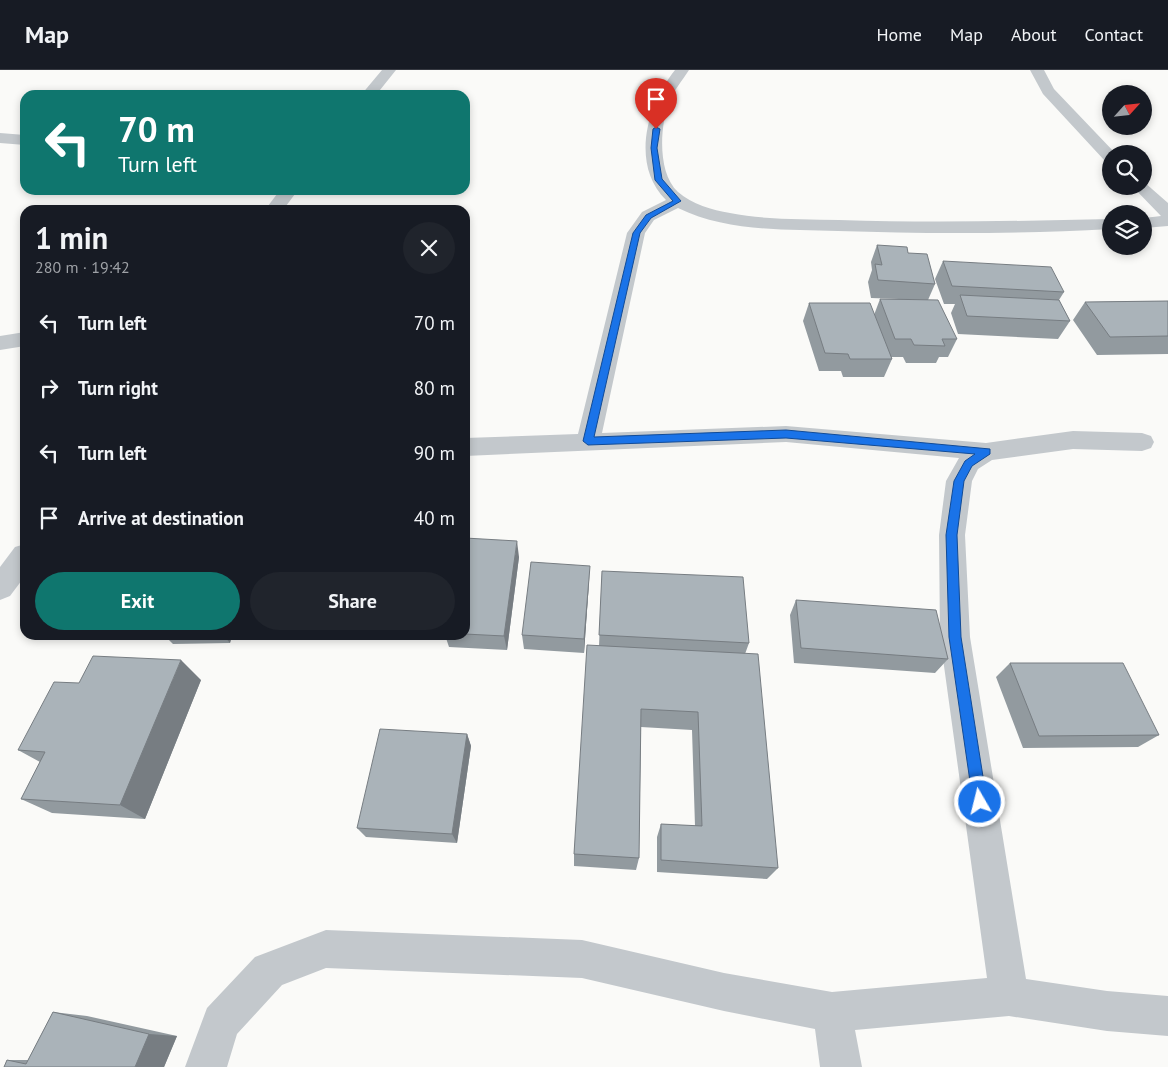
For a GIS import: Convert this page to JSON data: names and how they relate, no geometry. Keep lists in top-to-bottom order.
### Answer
{
  "north": "top right",
  "page": {
    "header": "Map",
    "nav": [
      "Home",
      "Map",
      "About",
      "Contact"
    ],
    "turn": ["70 m", "Turn left"],
    "heading": ["1 min", "280 m · 19:42"],
    "list": [
      {
        "name": "Turn left",
        "value": "70 m"
      },
      {
        "name": "Turn right",
        "value": "80 m"
      },
      {
        "name": "Turn left",
        "value": "90 m"
      },
      {
        "name": "Arrive at destination",
        "value": "40 m"
      }
    ],
    "buttons": ["Exit", "Share"]
  }
}
